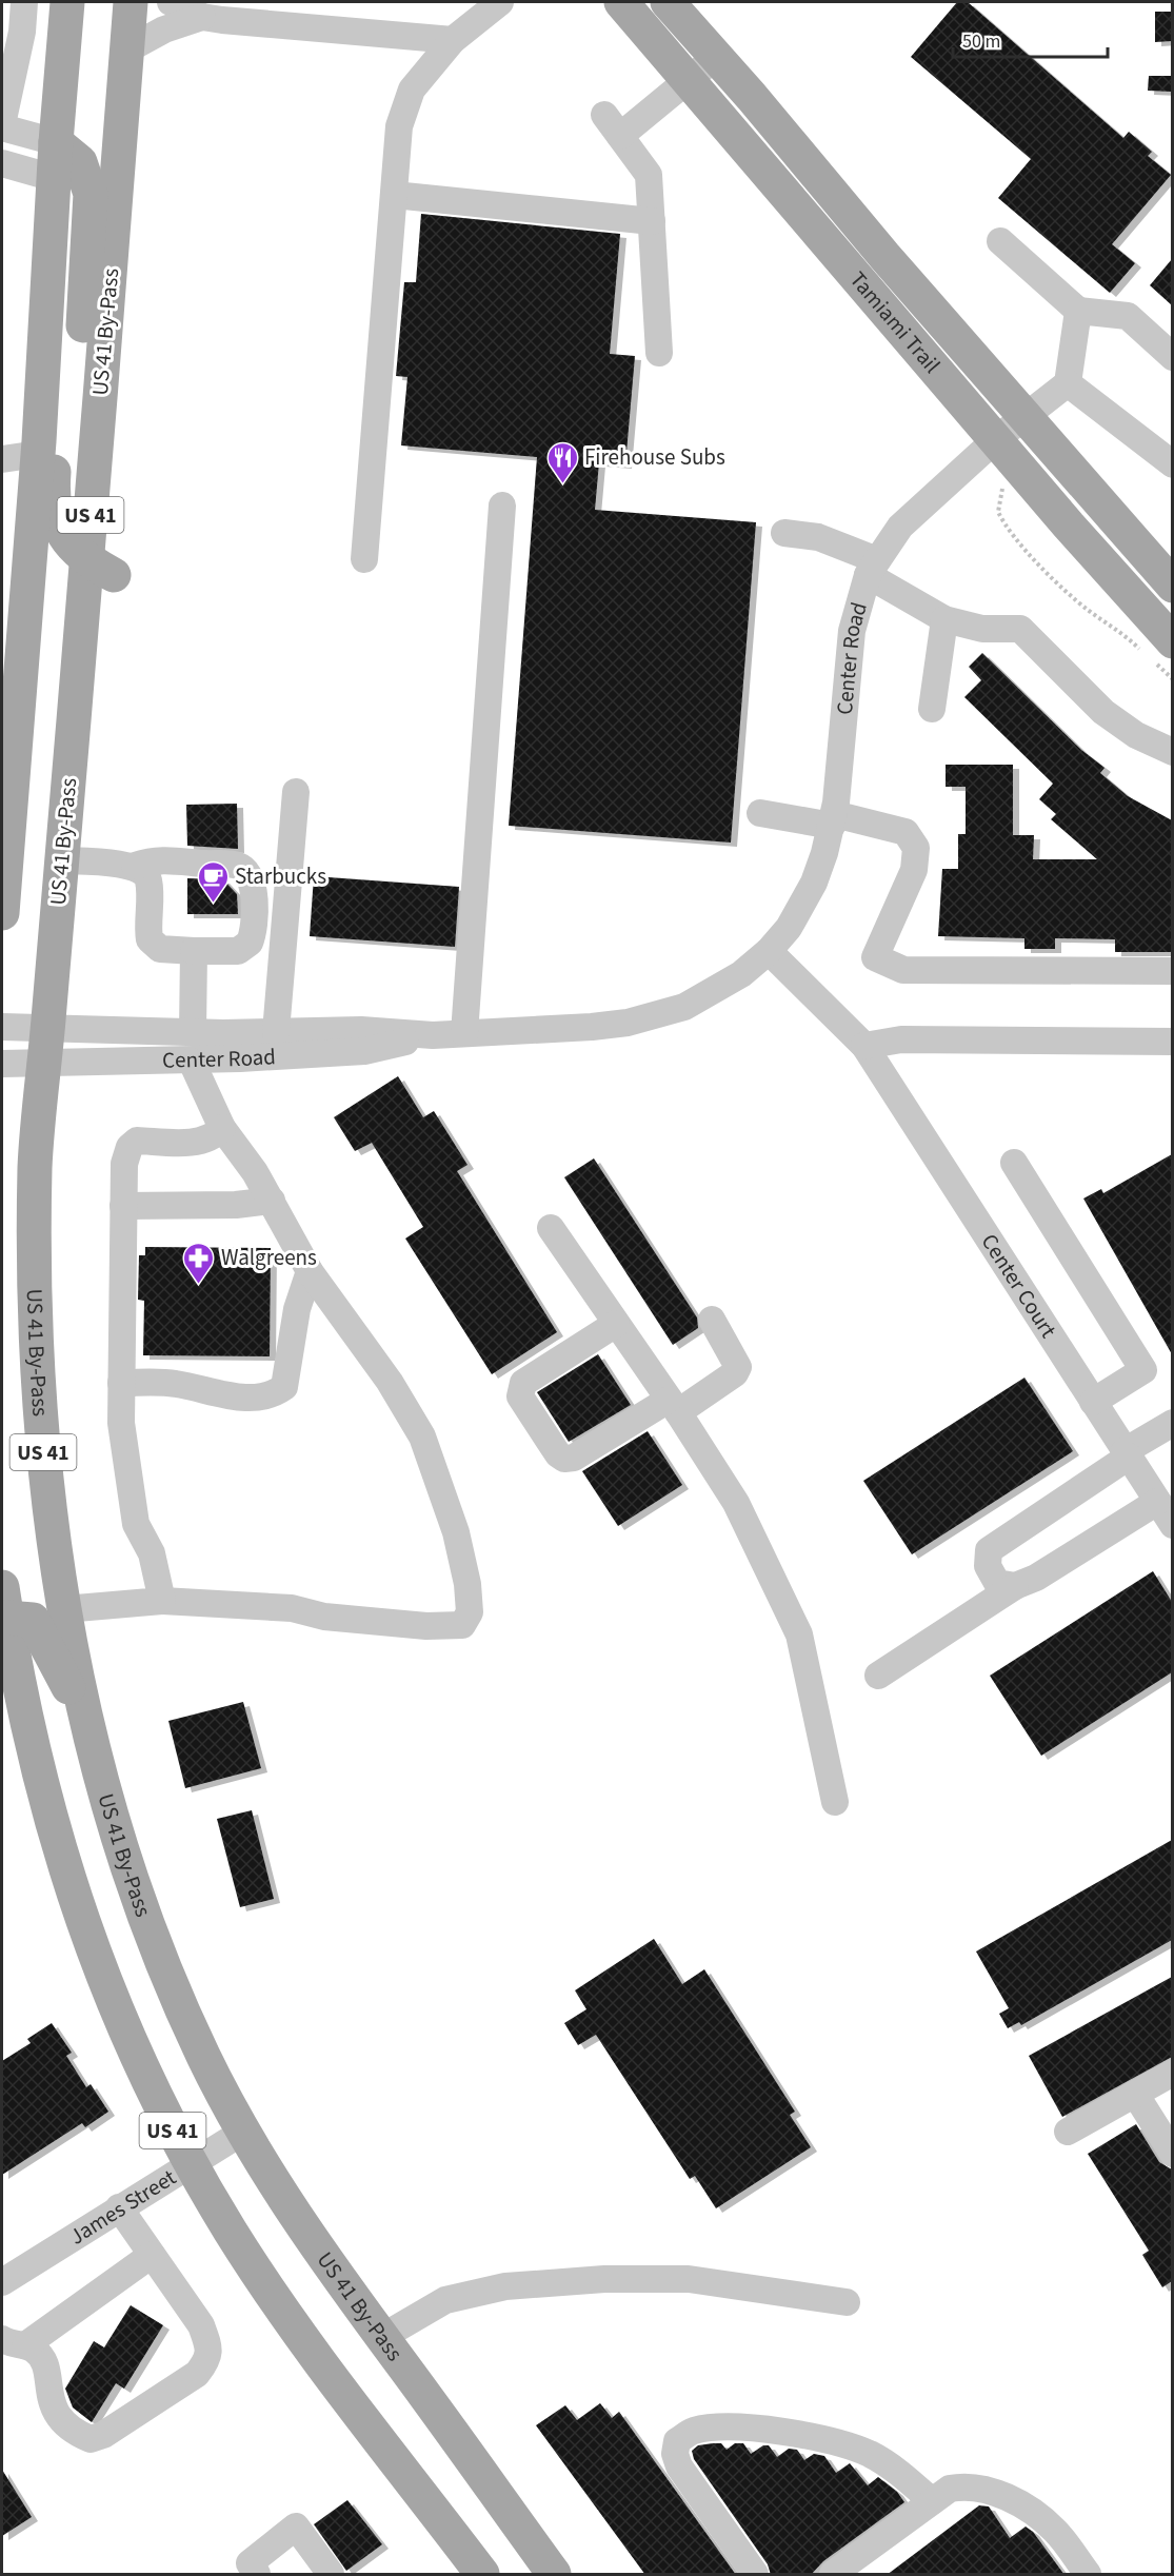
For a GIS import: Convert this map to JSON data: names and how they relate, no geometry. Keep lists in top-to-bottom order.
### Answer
{
  "streets": {
    "main road": ["Tamiami Trail", "US 41 By-Pass", "US 41"],
    "street": ["Center Road", "Center Court", "James Street"]
  },
  "crossings": [
    ["Tamiami Trail", "Center Road"],
    ["US 41 By-Pass", "Center Road"],
    ["US 41 By-Pass", "James Street"],
    ["US 41", "James Street"]
  ],
  "places": {
    "restaurant": ["Firehouse Subs"],
    "cafe": ["Starbucks"],
    "pharmacy": ["Walgreens"]
  },
  "scale_bar": "50 m"
}
